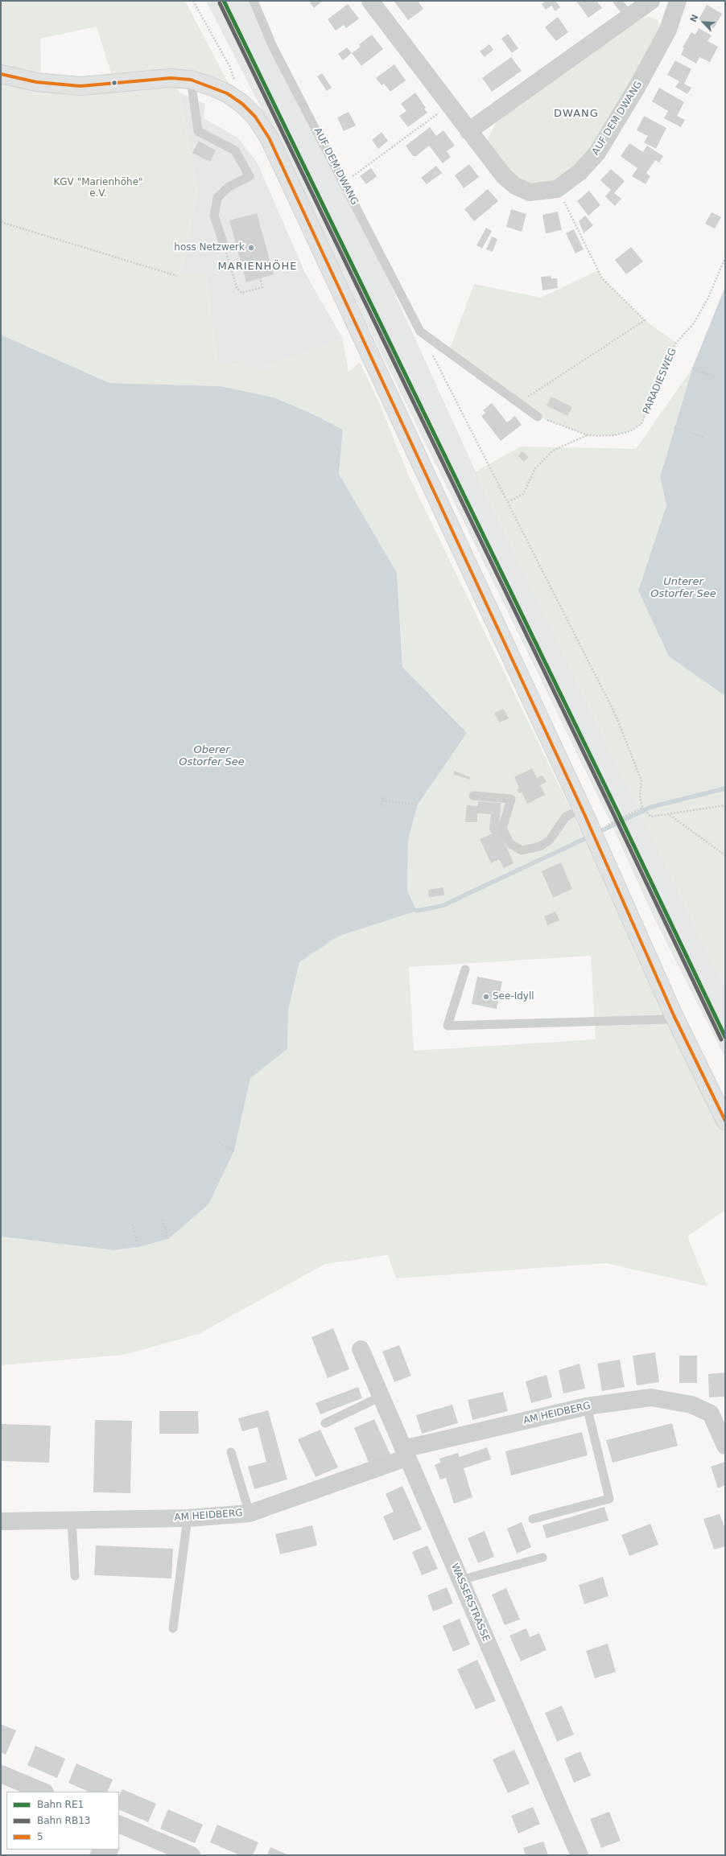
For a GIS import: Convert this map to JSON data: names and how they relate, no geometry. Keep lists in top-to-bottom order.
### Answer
{
  "streets": {
    "street": ["AUF DEM DWANG", "AM HEIDBERG", "WASSERSTRASSE"],
    "path": ["PARADIESWEG"]
  },
  "crossings": [
    ["AM HEIDBERG", "WASSERSTRASSE"]
  ],
  "districts": ["DWANG", "MARIENHÖHE"],
  "water": ["Unterer Ostorfer See", "Oberer Ostorfer See"],
  "parks": ["KGV \"Marienhöhe\" e.V."],
  "places": ["hoss Netzwerk", "See-Idyll"],
  "lines": ["rail line RE1", "rail line RB13", "transit line 5"],
  "legend": ["Bahn RE1", "Bahn RB13", "5"],
  "north": "top left"
}
